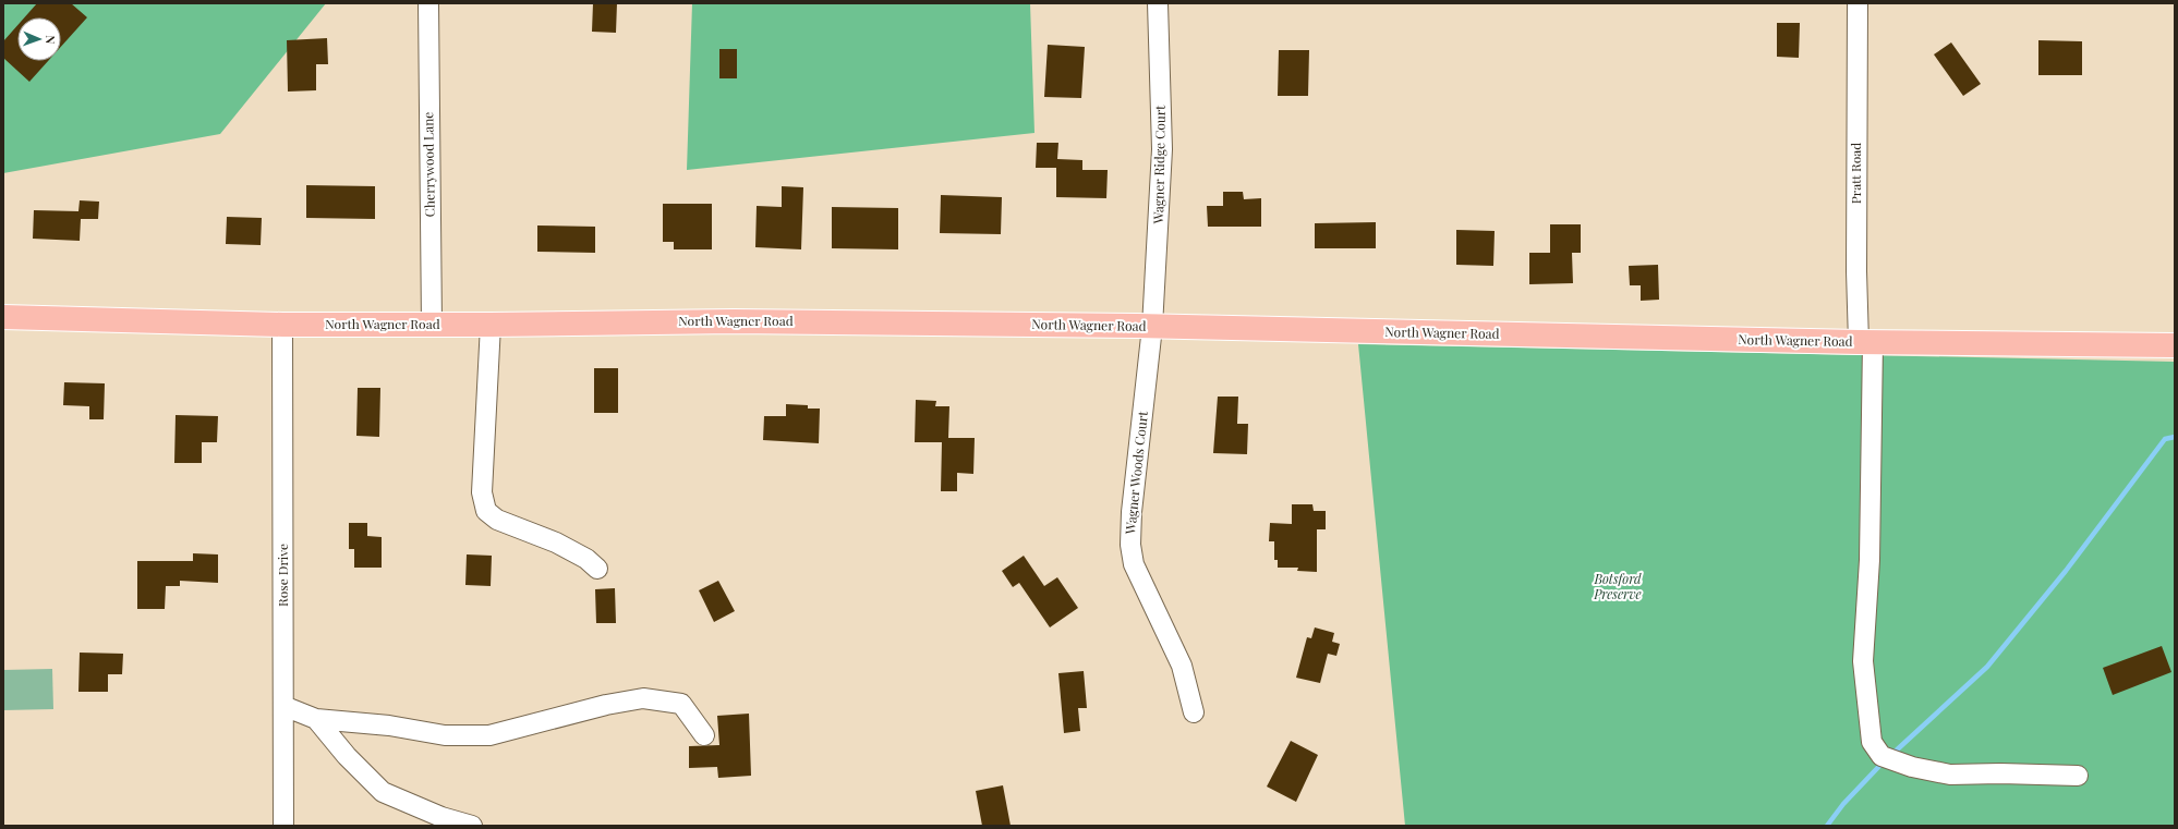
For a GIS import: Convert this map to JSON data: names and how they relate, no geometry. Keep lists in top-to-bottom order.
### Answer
{
  "streets": {
    "main road": ["North Wagner Road"],
    "street": [
      "Cherrywood Lane",
      "Wagner Ridge Court",
      "Pratt Road",
      "Wagner Woods Court",
      "Rose Drive"
    ]
  },
  "crossings": [
    ["Cherrywood Lane", "North Wagner Road"],
    ["Wagner Ridge Court", "North Wagner Road"],
    ["Wagner Ridge Court", "Wagner Woods Court"],
    ["Pratt Road", "North Wagner Road"],
    ["North Wagner Road", "Wagner Woods Court"],
    ["North Wagner Road", "Rose Drive"]
  ],
  "parks": ["Botsford Preserve"],
  "north": "right"
}
